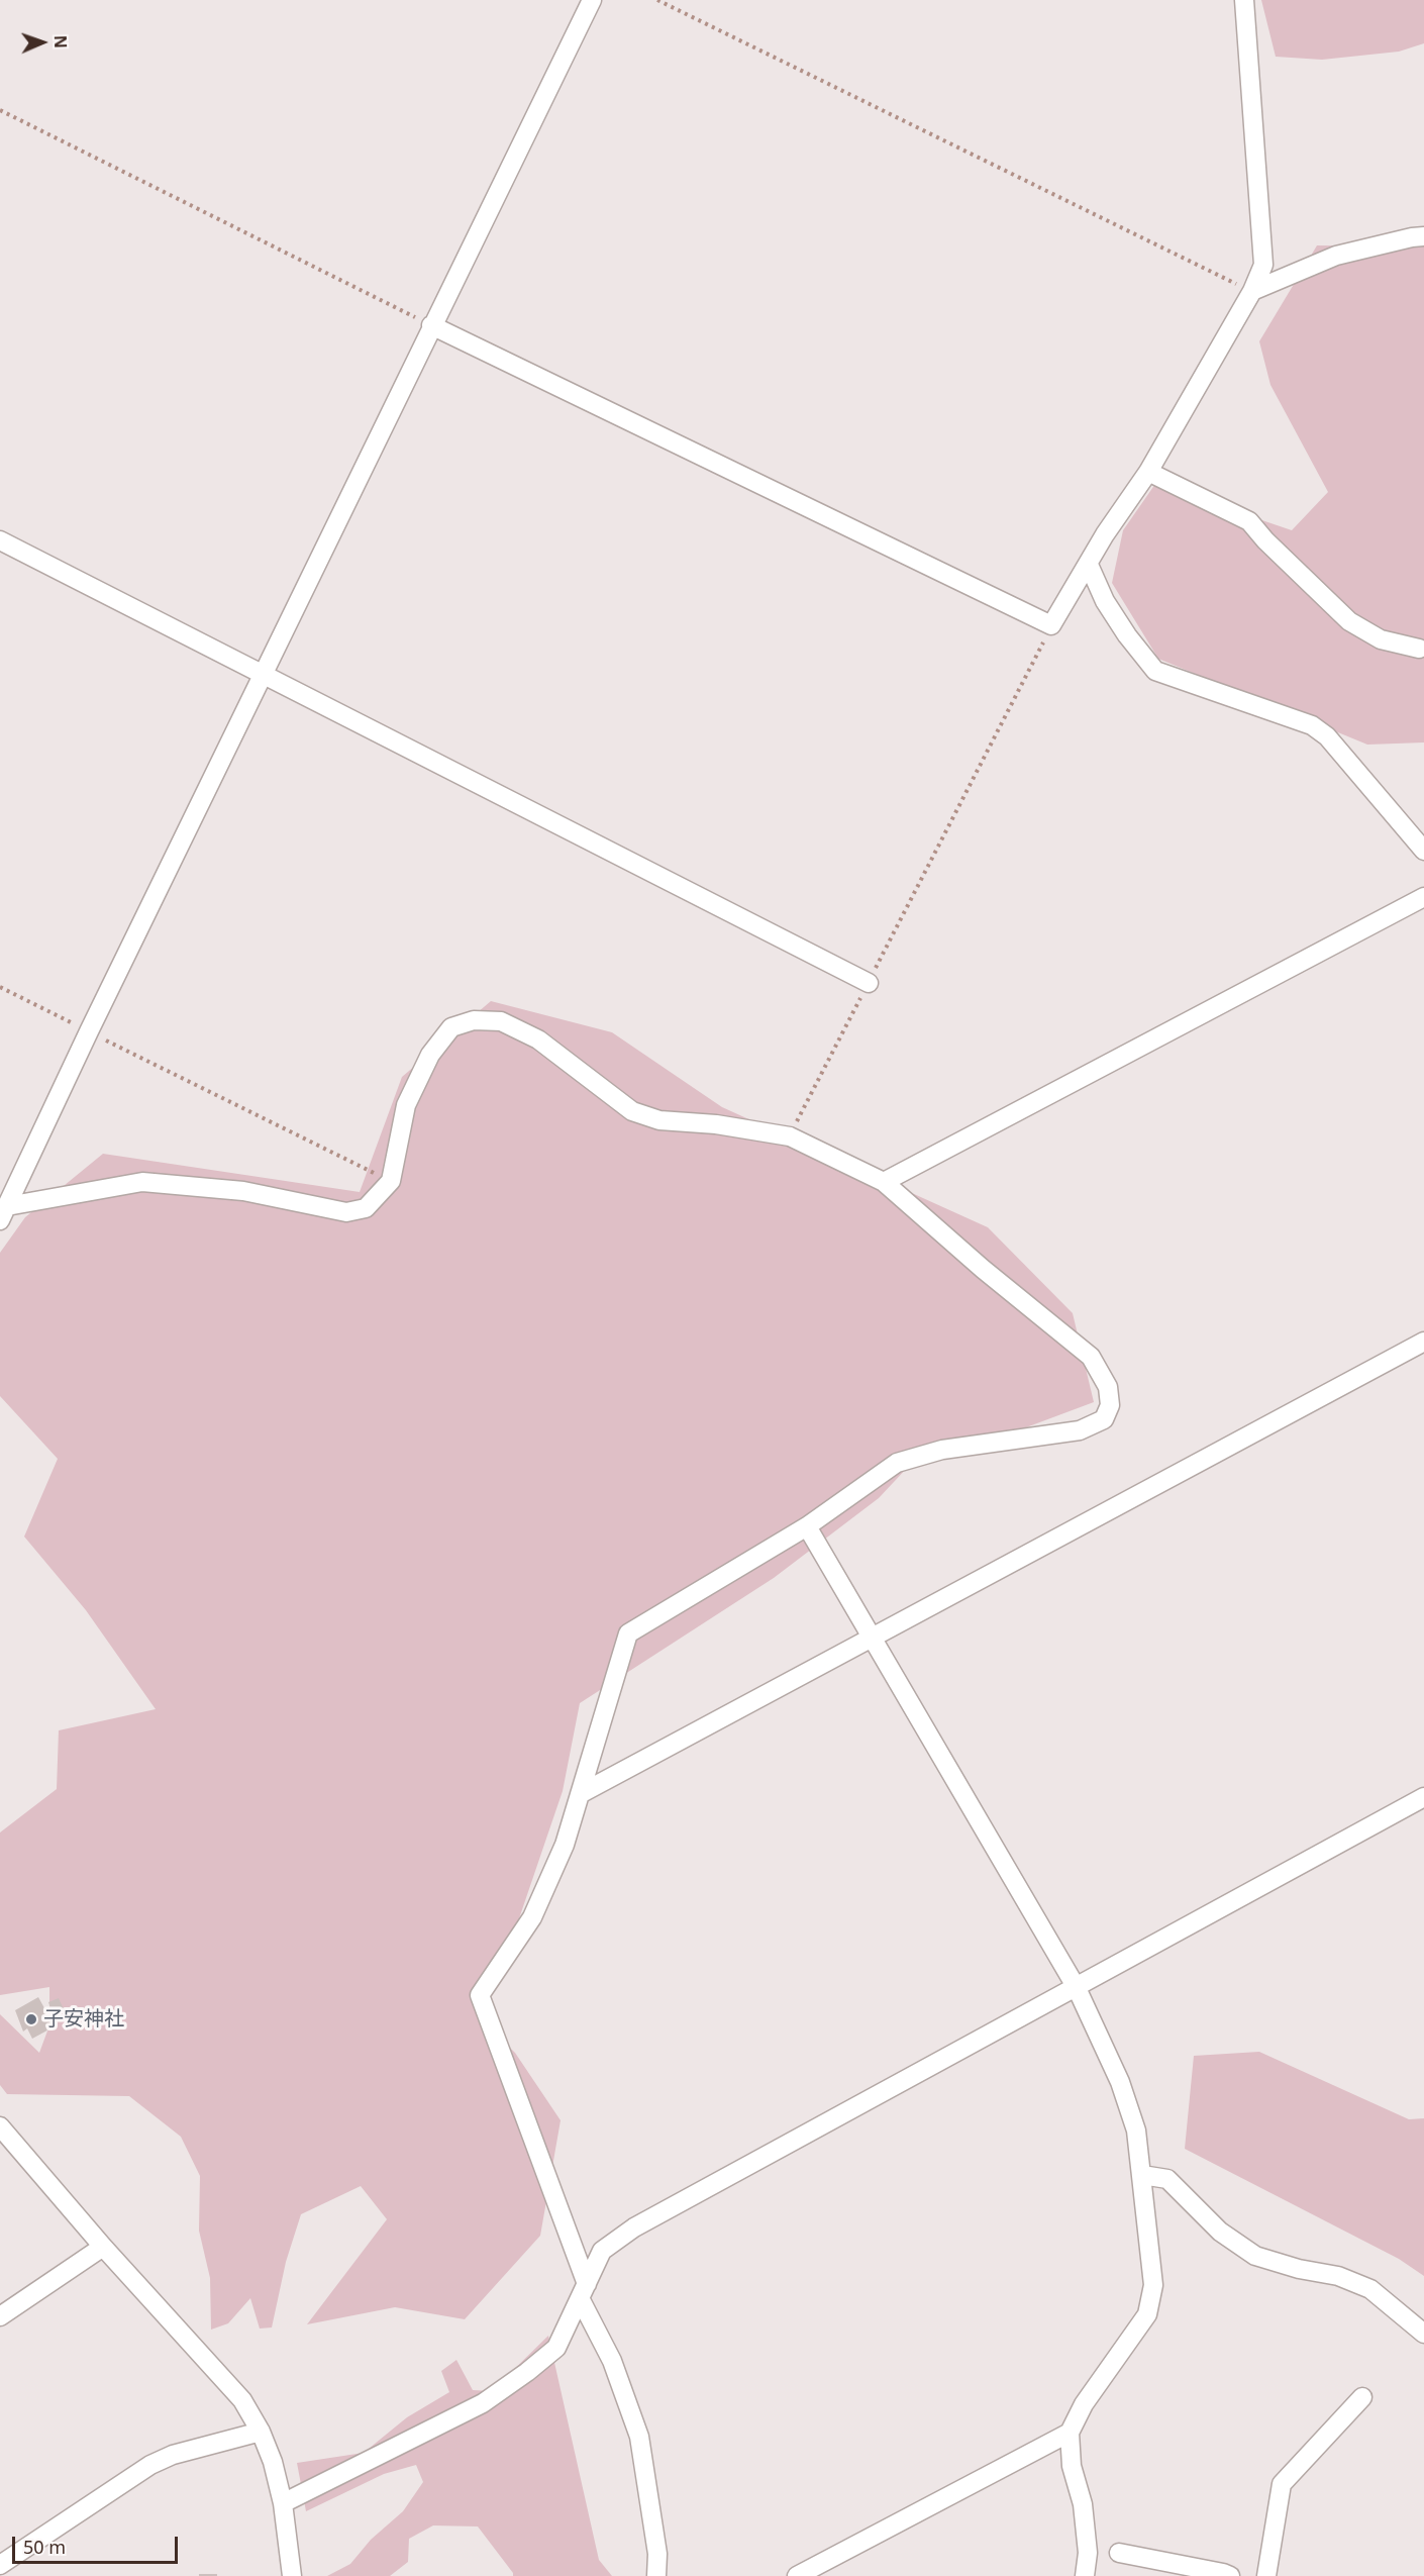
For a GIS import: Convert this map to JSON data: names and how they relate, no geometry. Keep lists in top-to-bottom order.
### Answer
{
  "places": ["子安神社"],
  "scale_bar": "50 m",
  "north": "right"
}
